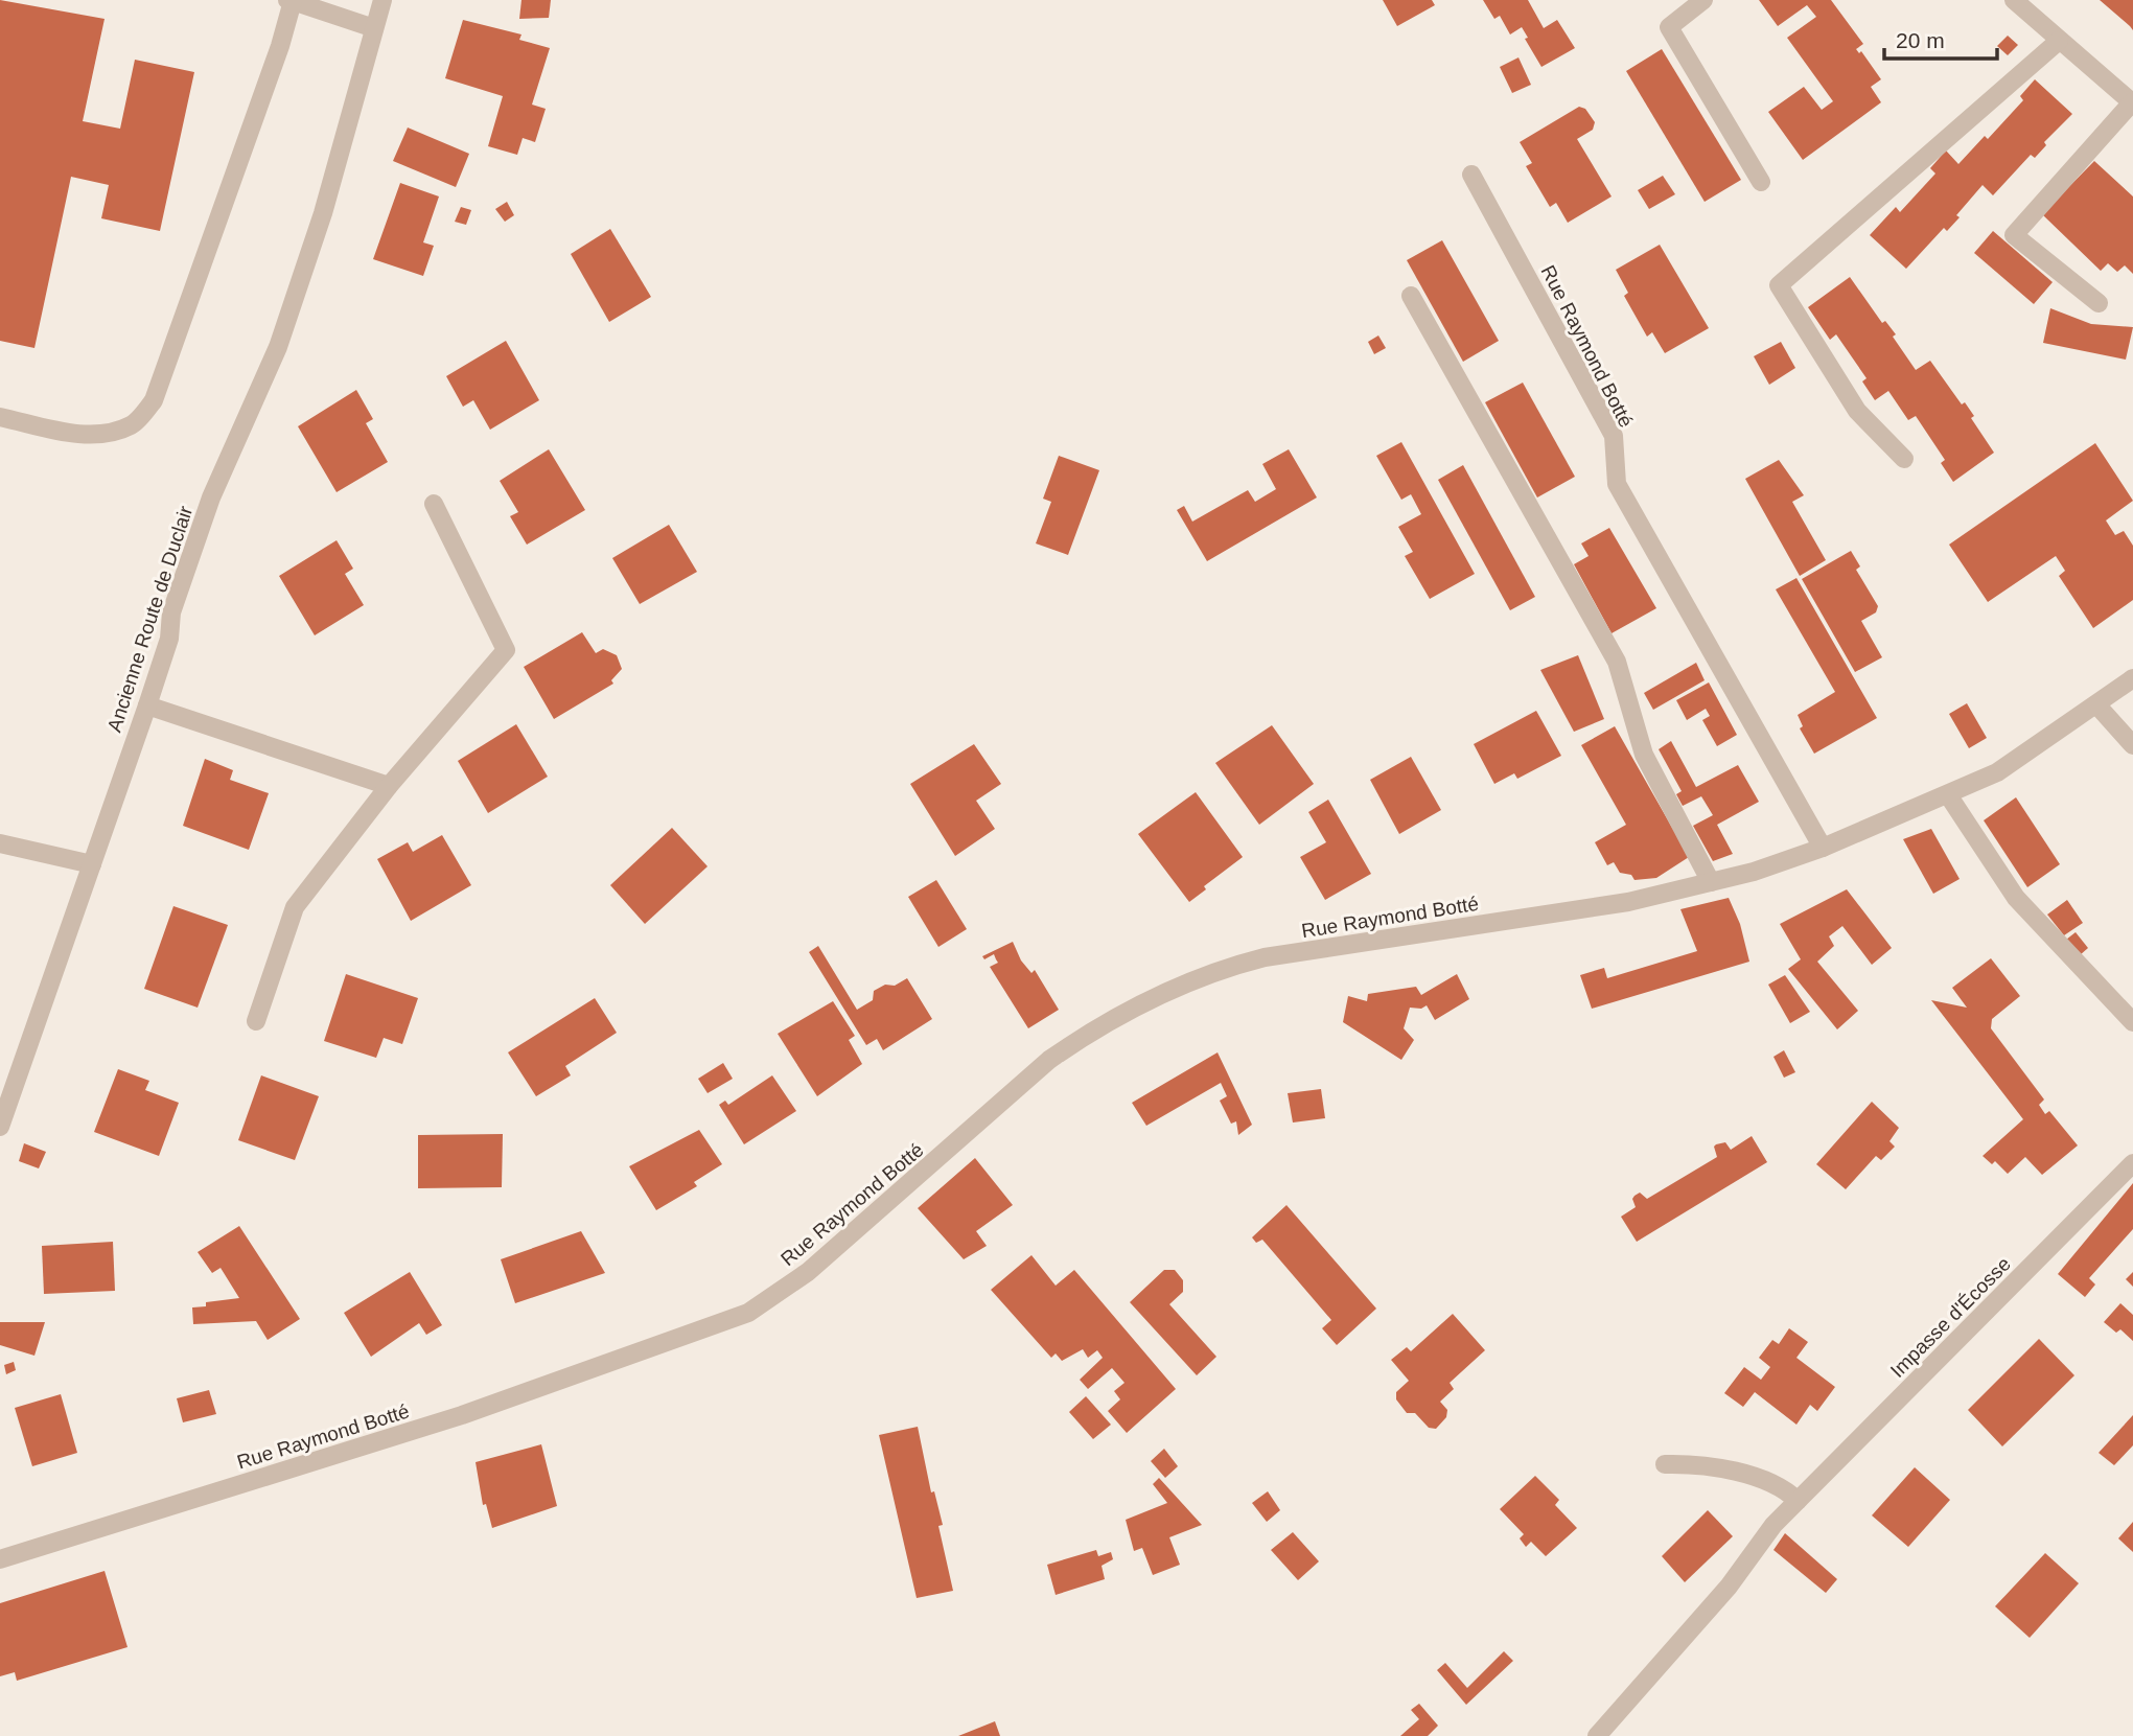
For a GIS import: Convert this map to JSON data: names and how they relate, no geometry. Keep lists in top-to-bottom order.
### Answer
{
  "streets": {
    "street": ["Rue Raymond Botté", "Ancienne Route de Duclair", "Impasse d'Écosse"]
  },
  "scale_bar": "20 m"
}
